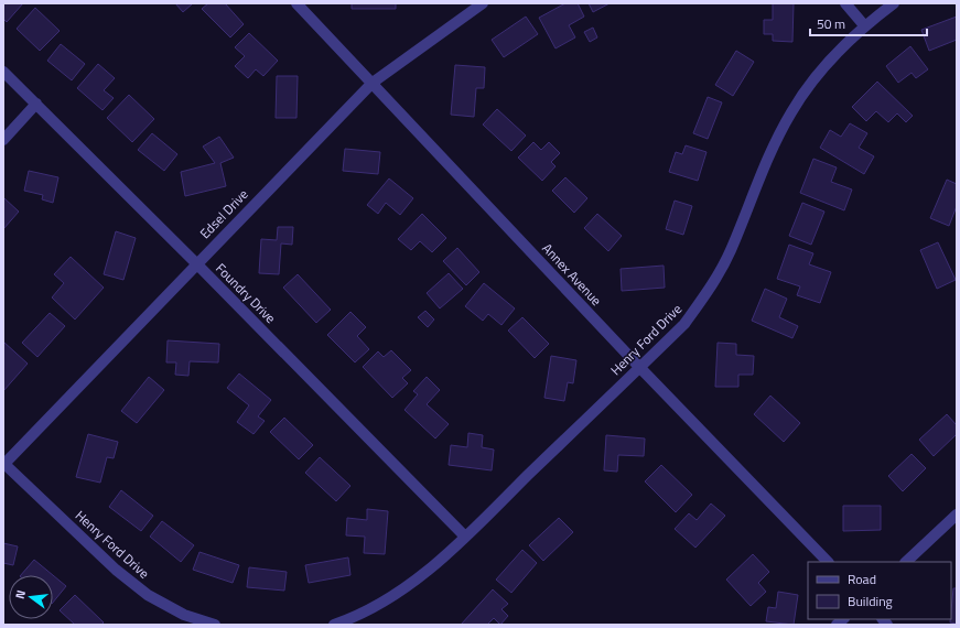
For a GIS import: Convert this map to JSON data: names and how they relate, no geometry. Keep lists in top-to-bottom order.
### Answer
{
  "streets": {
    "street": [
      "Edsel Drive",
      "Annex Avenue",
      "Foundry Drive",
      "Henry Ford Drive"
    ]
  },
  "crossings": [
    ["Edsel Drive", "Annex Avenue"],
    ["Edsel Drive", "Foundry Drive"],
    ["Edsel Drive", "Henry Ford Drive"],
    ["Annex Avenue", "Henry Ford Drive"],
    ["Foundry Drive", "Henry Ford Drive"]
  ],
  "legend": ["Road", "Building"],
  "scale_bar": "50 m",
  "north": "left"
}
